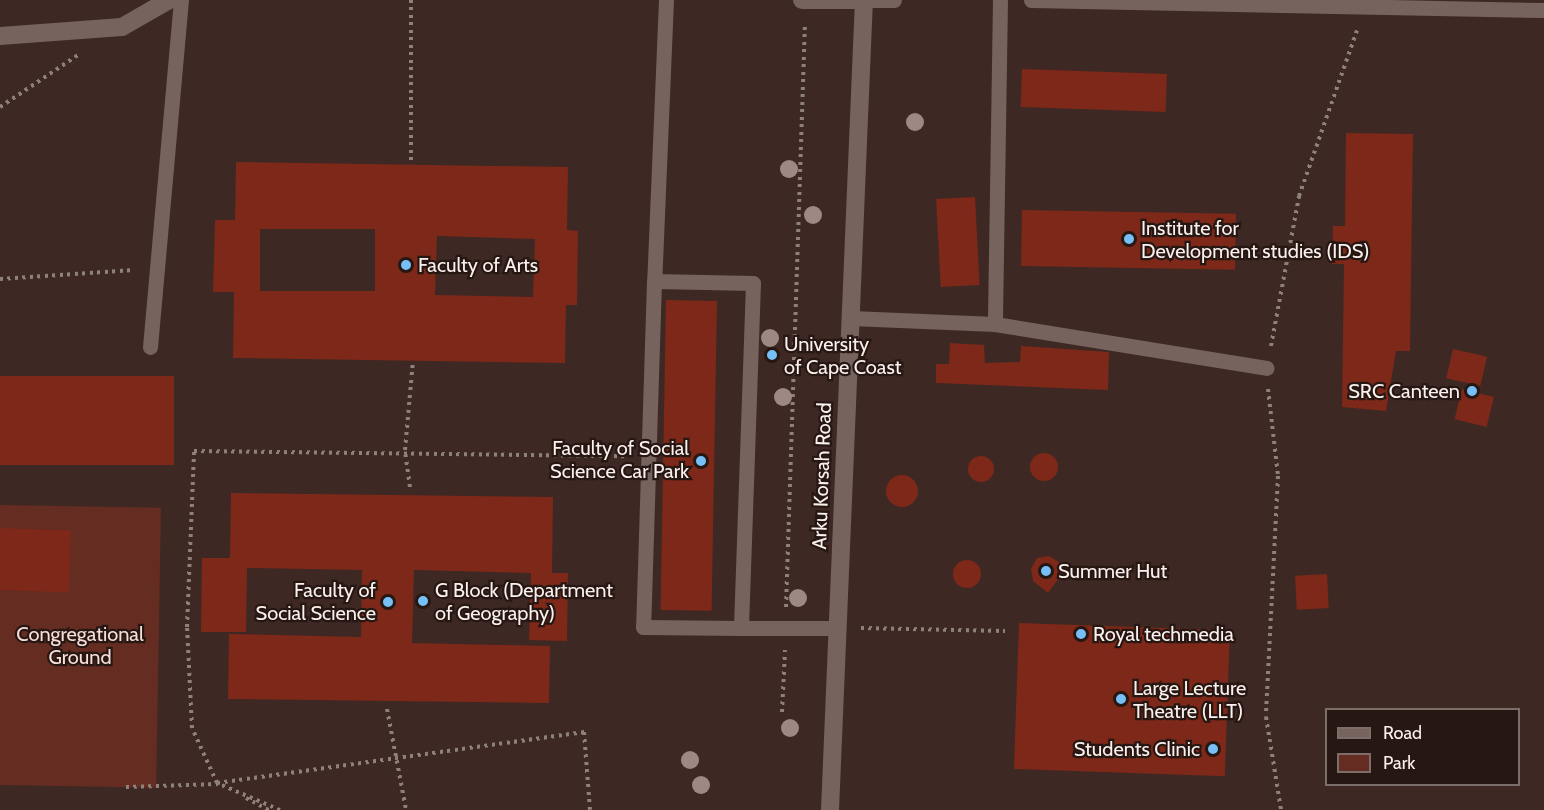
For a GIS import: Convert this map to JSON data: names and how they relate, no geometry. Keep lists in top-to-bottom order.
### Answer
{
  "streets": {
    "street": ["Arku Korsah Road"]
  },
  "parks": ["Congregational Ground"],
  "places": [
    "Institute for Development studies (IDS)",
    "Faculty of Arts",
    "University of Cape Coast",
    "SRC Canteen",
    "Faculty of Social Science Car Park",
    "Summer Hut",
    "G Block (Department of Geography)",
    "Faculty of Social Science",
    "Royal techmedia",
    "Large Lecture Theatre (LLT)",
    "Students Clinic"
  ],
  "legend": ["Road", "Park"]
}
